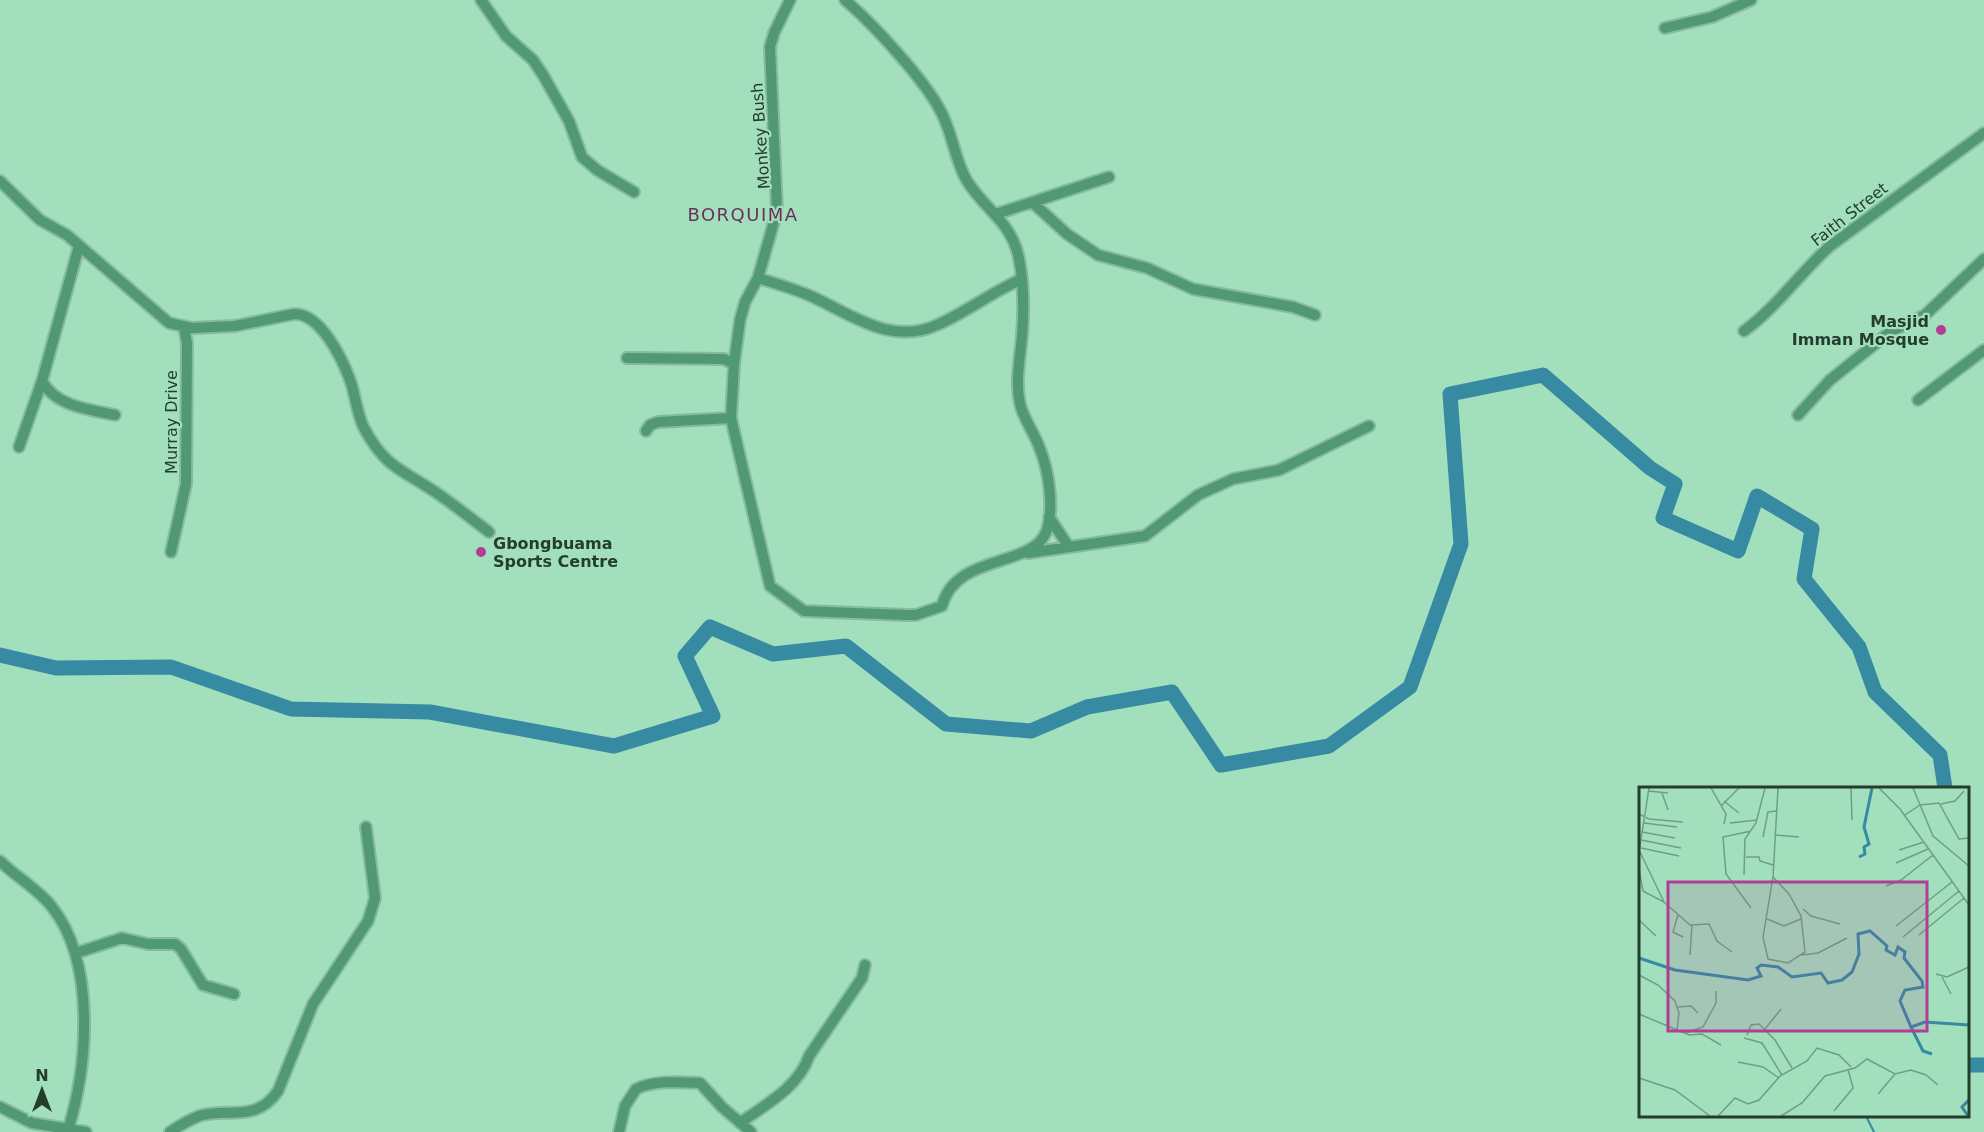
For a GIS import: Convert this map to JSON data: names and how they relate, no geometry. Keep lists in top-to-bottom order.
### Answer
{
  "streets": {
    "street": ["Monkey Bush", "Faith Street", "Murray Drive"]
  },
  "districts": ["BORQUIMA"],
  "places": ["Masjid Imman Mosque", "Gbongbuama Sports Centre"],
  "north": "top"
}
